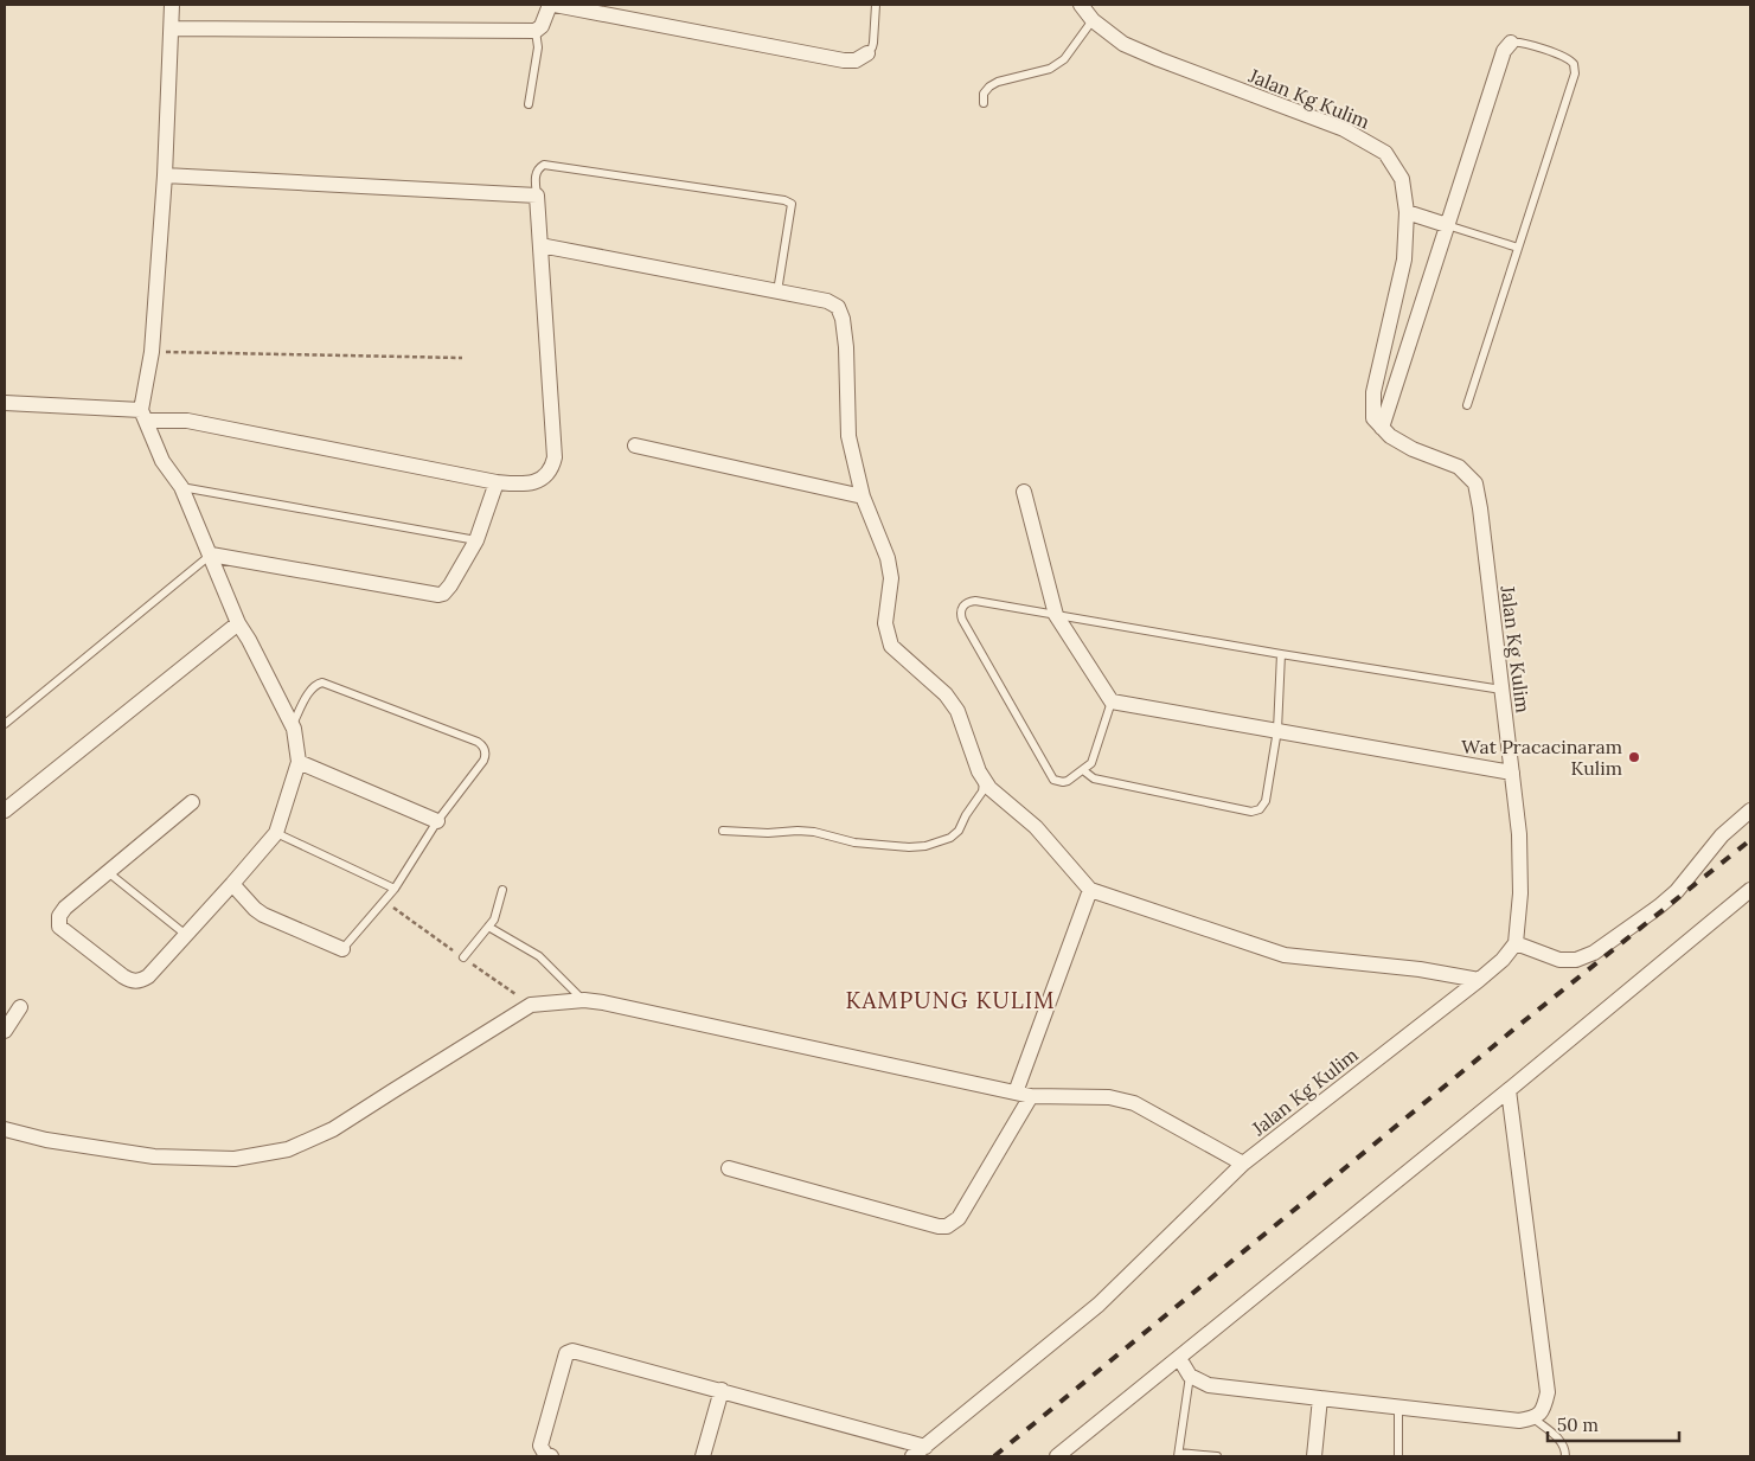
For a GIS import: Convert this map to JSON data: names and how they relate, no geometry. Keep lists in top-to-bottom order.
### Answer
{
  "streets": {
    "street": ["Jalan Kg Kulim"]
  },
  "districts": ["KAMPUNG KULIM"],
  "places": ["Wat Pracacinaram Kulim"],
  "scale_bar": "50 m"
}
